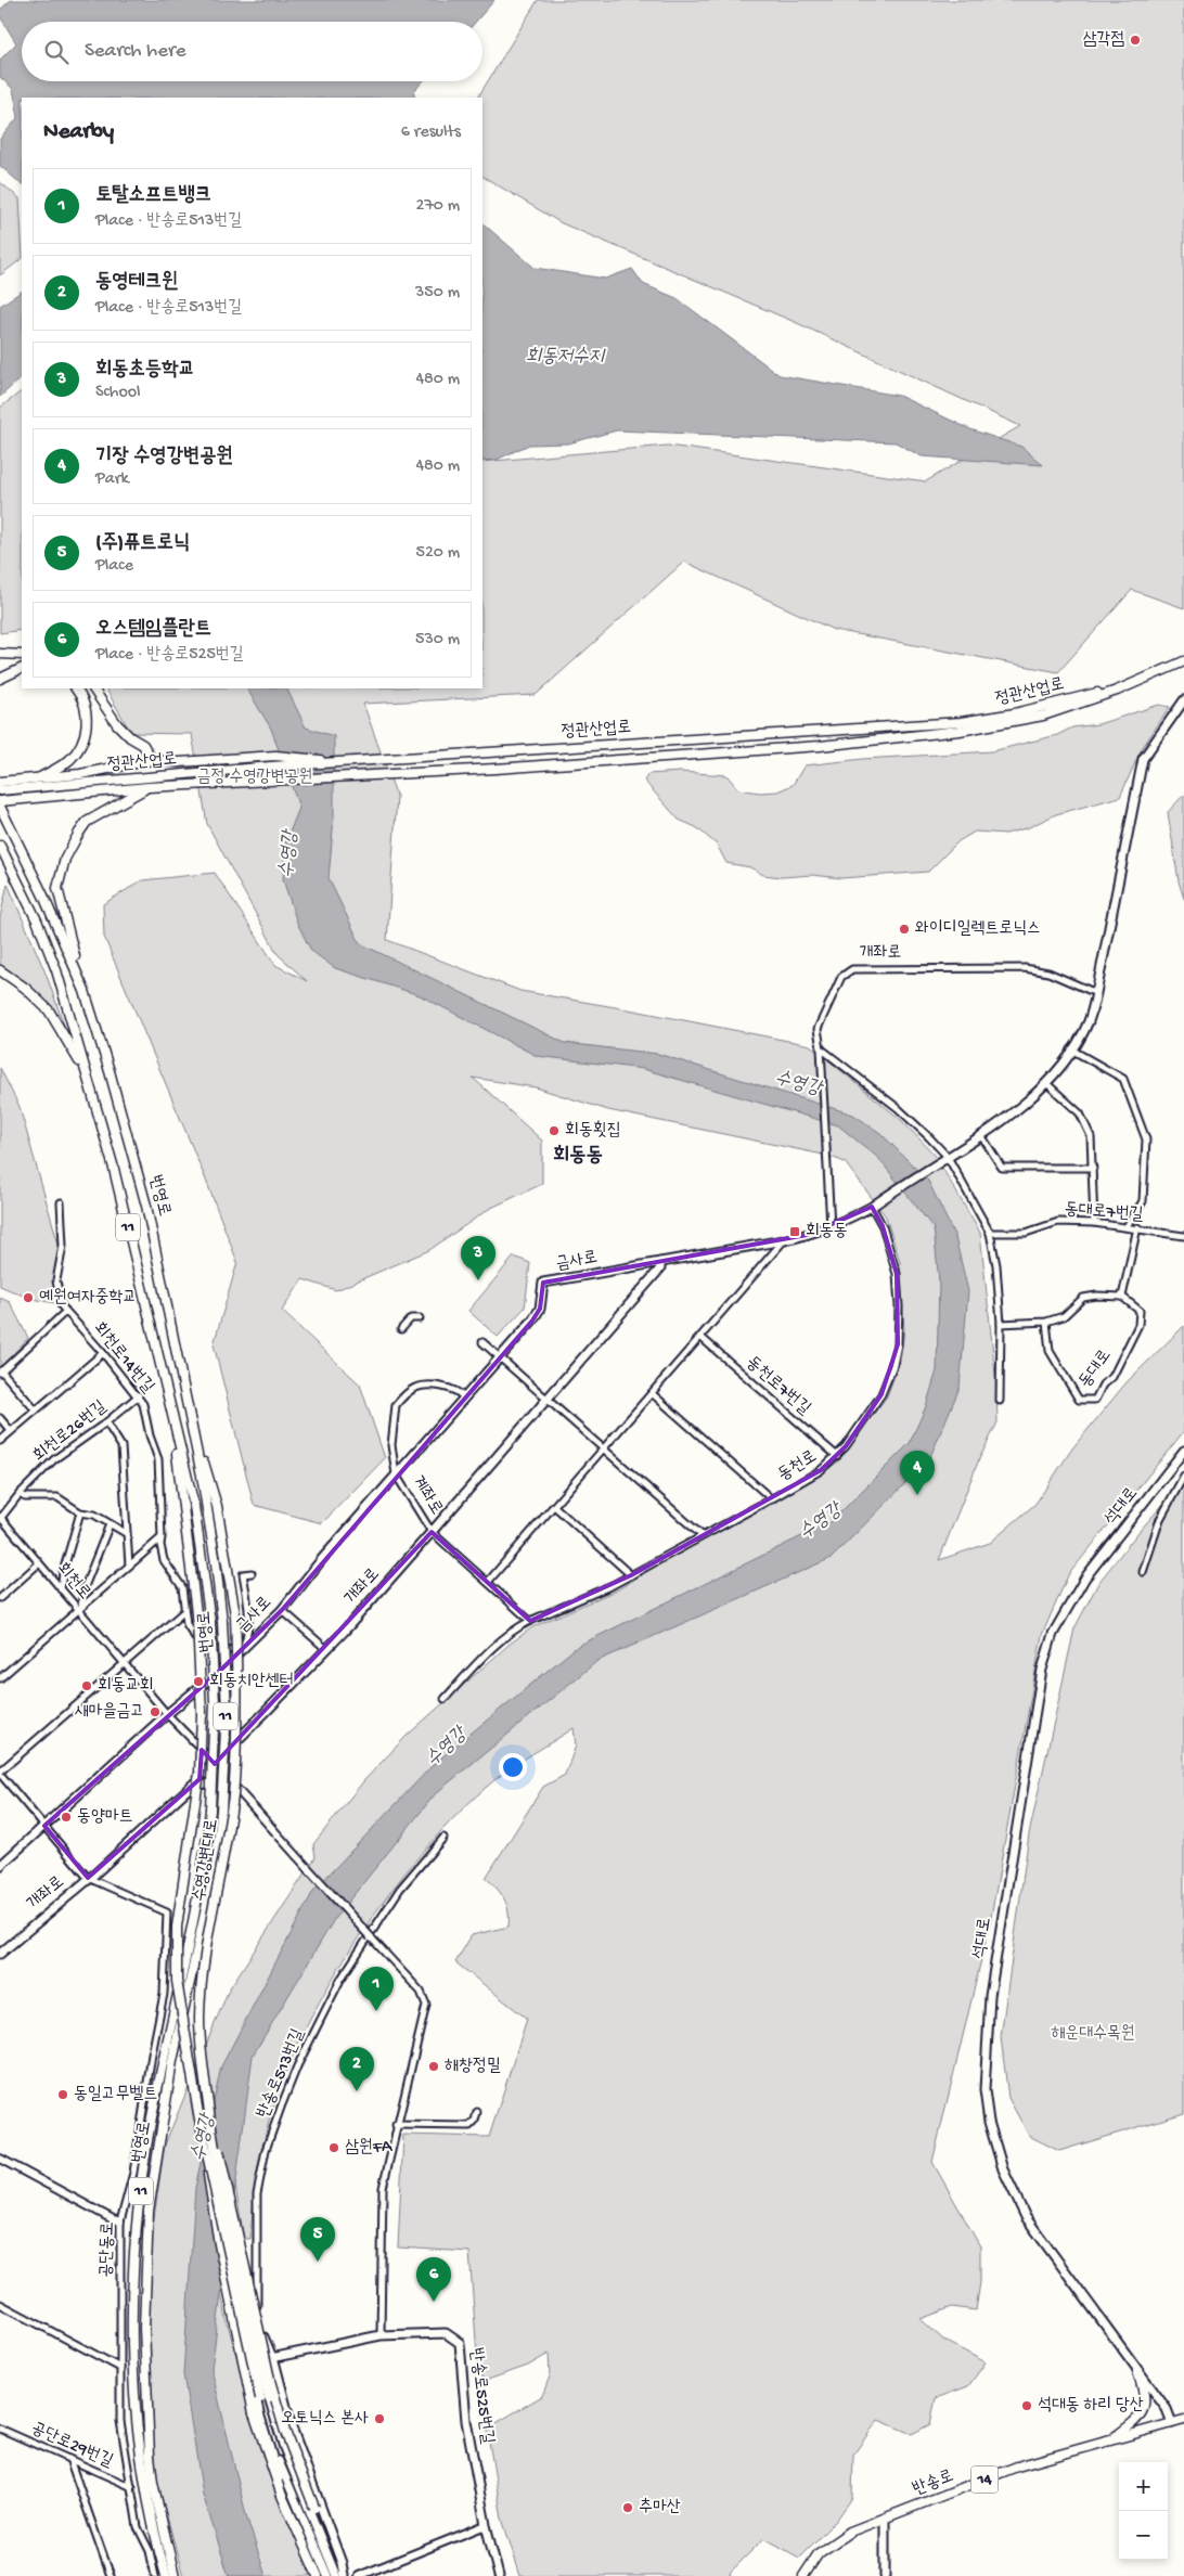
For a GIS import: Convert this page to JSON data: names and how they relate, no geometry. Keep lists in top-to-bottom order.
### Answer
{
  "streets": {
    "main road": [
      "정관산업로",
      "개좌로",
      "번영로",
      "11",
      "금사로",
      "석대로",
      "수영강변대로",
      "반송로525번길",
      "14",
      "반송로"
    ],
    "street": [
      "동대로7번길",
      "회천로14번길",
      "동대로",
      "동천로7번길",
      "회천로26번길",
      "동천로",
      "계좌로",
      "회천로",
      "반송로513번길",
      "공단동로",
      "공단로29번길"
    ]
  },
  "crossings": [
    ["개좌로", "금사로"],
    ["개좌로", "계좌로"],
    ["개좌로", "회천로"],
    ["개좌로", "공단동로"],
    ["번영로", "수영강변대로"],
    ["금사로", "계좌로"],
    ["금사로", "회천로"],
    ["회천로14번길", "회천로26번길"],
    ["동천로7번길", "동천로"],
    ["회천로26번길", "회천로"],
    ["석대로", "반송로"],
    ["반송로513번길", "반송로525번길"],
    ["공단동로", "공단로29번길"]
  ],
  "districts": ["회동동"],
  "water": ["회동저수지", "수영강"],
  "parks": ["금정 수영강변공원", "해운대수목원"],
  "places": {
    "other": [
      "삼각점",
      "와이디일렉트로닉스",
      "회동횟집",
      "예원여자중학교",
      "회동치안센터",
      "회동교회",
      "새마을금고",
      "동양마트",
      "해창정밀",
      "동일고무벨트",
      "삼원FA",
      "석대동 하리 당산",
      "오토닉스 본사",
      "추마산"
    ],
    "transit": ["회동동"]
  },
  "page": {
    "search": "Search here",
    "heading": ["Nearby", "6 results"],
    "list": [
      {
        "mark": "1",
        "name": "토탈소프트뱅크",
        "note": "Place · 반송로513번길",
        "value": "270 m"
      },
      {
        "mark": "2",
        "name": "동영테크윈",
        "note": "Place · 반송로513번길",
        "value": "350 m"
      },
      {
        "mark": "3",
        "name": "회동초등학교",
        "note": "School",
        "value": "480 m"
      },
      {
        "mark": "4",
        "name": "기장 수영강변공원",
        "note": "Park",
        "value": "480 m"
      },
      {
        "mark": "5",
        "name": "(주)퓨트로닉",
        "note": "Place",
        "value": "520 m"
      },
      {
        "mark": "6",
        "name": "오스템임플란트",
        "note": "Place · 반송로525번길",
        "value": "530 m"
      }
    ],
    "pins": [
      "3",
      "4",
      "1",
      "2",
      "5",
      "6"
    ],
    "map_buttons": ["+", "−"]
  }
}
